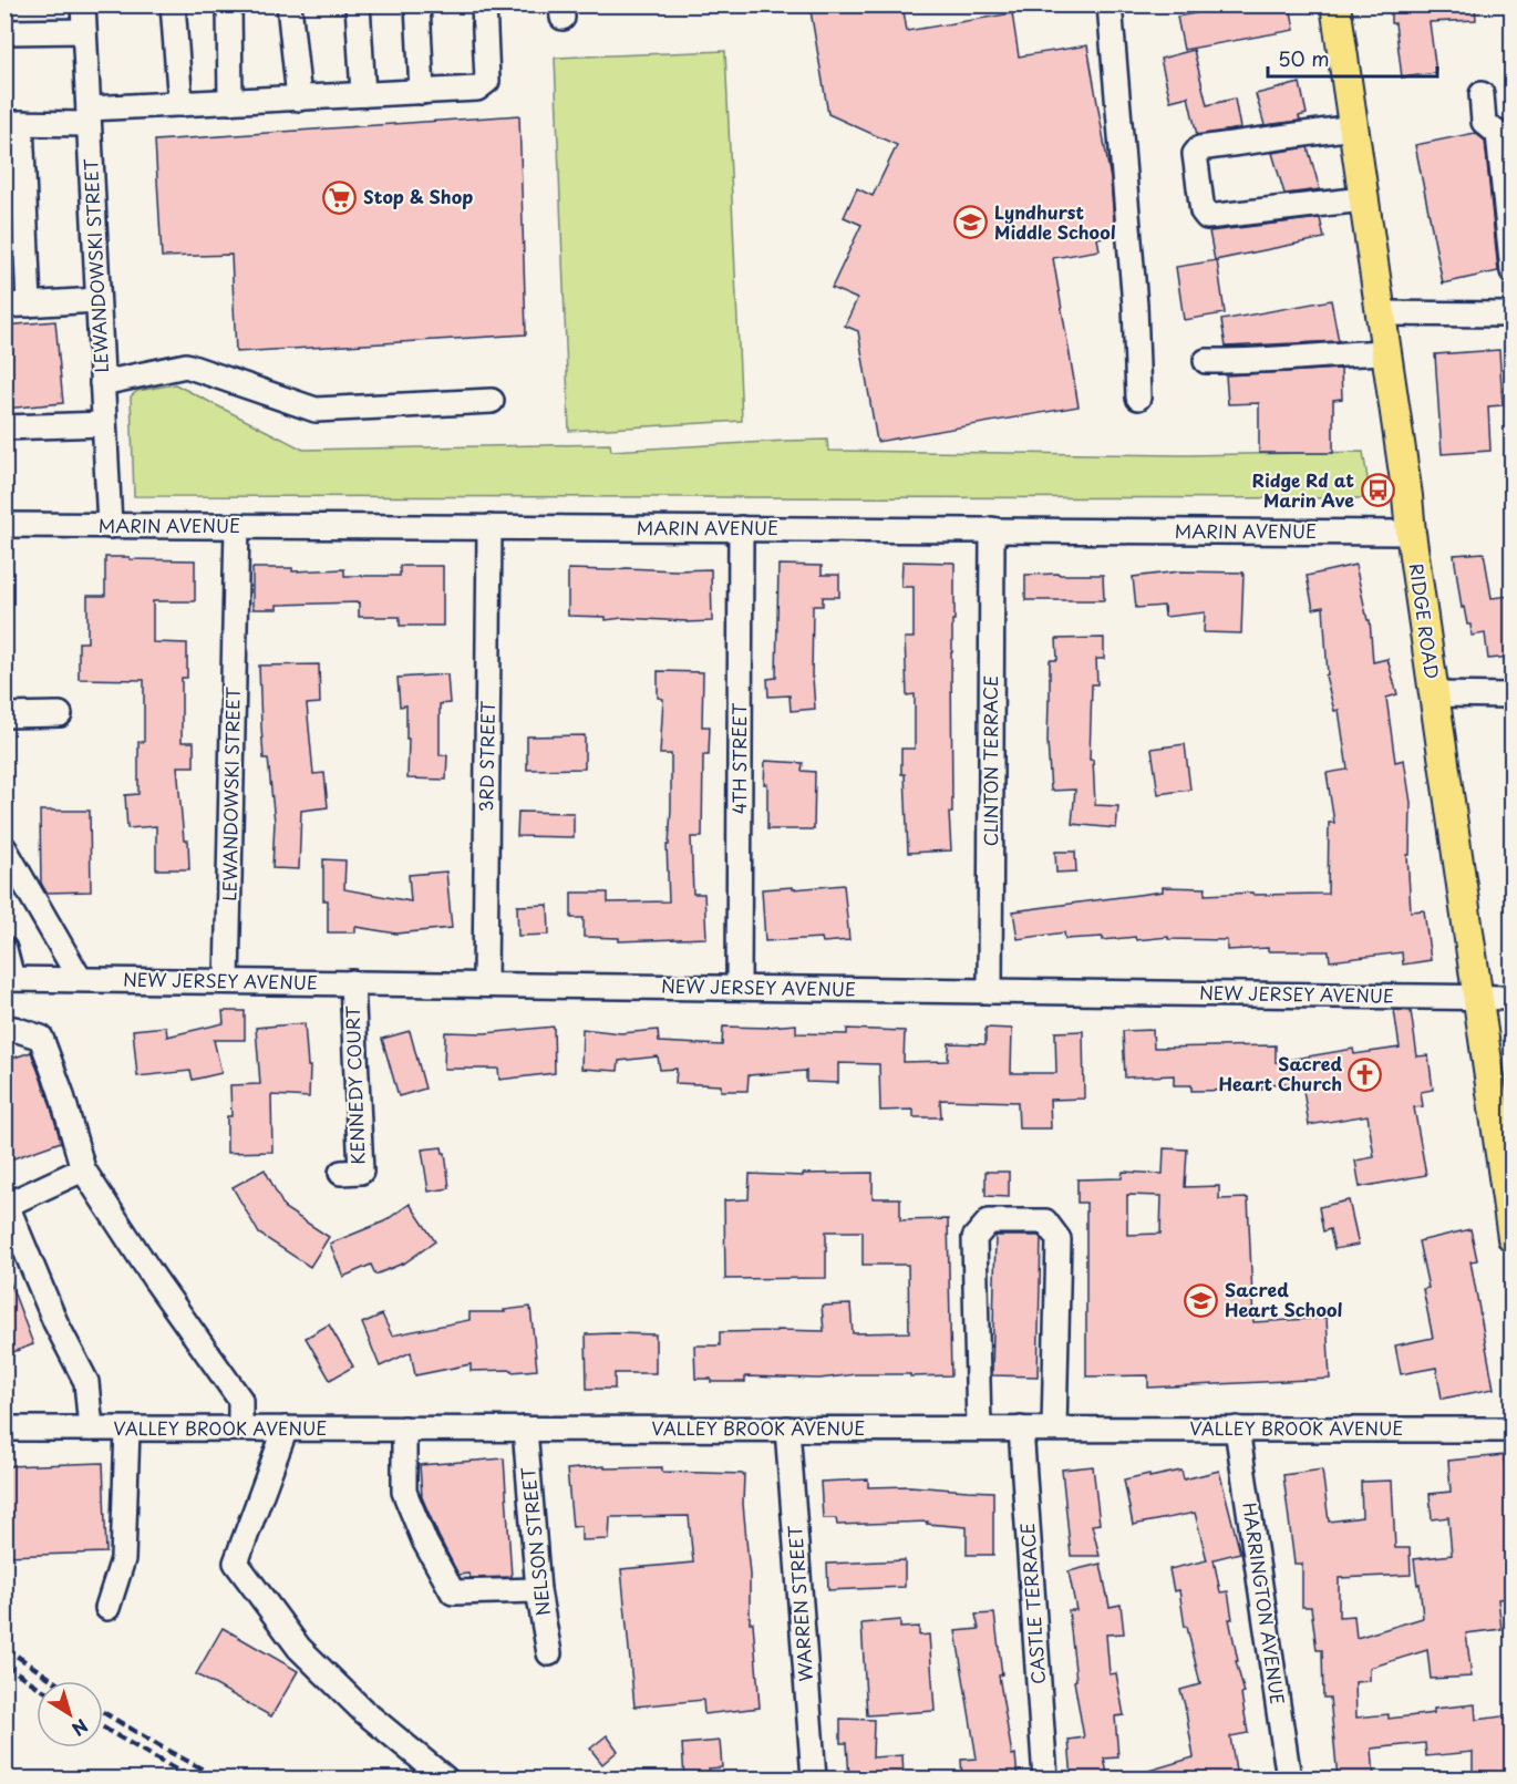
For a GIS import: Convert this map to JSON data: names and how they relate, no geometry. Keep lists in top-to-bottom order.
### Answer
{
  "streets": {
    "main road": ["RIDGE ROAD"],
    "street": [
      "LEWANDOWSKI STREET",
      "MARIN AVENUE",
      "3RD STREET",
      "4TH STREET",
      "CLINTON TERRACE",
      "NEW JERSEY AVENUE",
      "KENNEDY COURT",
      "VALLEY BROOK AVENUE",
      "NELSON STREET",
      "WARREN STREET",
      "CASTLE TERRACE",
      "HARRINGTON AVENUE"
    ]
  },
  "crossings": [
    ["LEWANDOWSKI STREET", "MARIN AVENUE"],
    ["LEWANDOWSKI STREET", "NEW JERSEY AVENUE"],
    ["MARIN AVENUE", "RIDGE ROAD"],
    ["MARIN AVENUE", "3RD STREET"],
    ["MARIN AVENUE", "4TH STREET"],
    ["MARIN AVENUE", "CLINTON TERRACE"],
    ["RIDGE ROAD", "NEW JERSEY AVENUE"],
    ["3RD STREET", "NEW JERSEY AVENUE"],
    ["4TH STREET", "NEW JERSEY AVENUE"],
    ["CLINTON TERRACE", "NEW JERSEY AVENUE"],
    ["NEW JERSEY AVENUE", "KENNEDY COURT"],
    ["VALLEY BROOK AVENUE", "NELSON STREET"],
    ["VALLEY BROOK AVENUE", "WARREN STREET"],
    ["VALLEY BROOK AVENUE", "CASTLE TERRACE"],
    ["VALLEY BROOK AVENUE", "HARRINGTON AVENUE"]
  ],
  "places": {
    "supermarket": ["Stop & Shop"],
    "school or university": ["Lyndhurst Middle School", "Sacred Heart School"],
    "bus stop": ["Ridge Rd at Marin Ave"],
    "church": ["Sacred Heart Church"]
  },
  "scale_bar": "50 m",
  "north": "bottom right"
}
